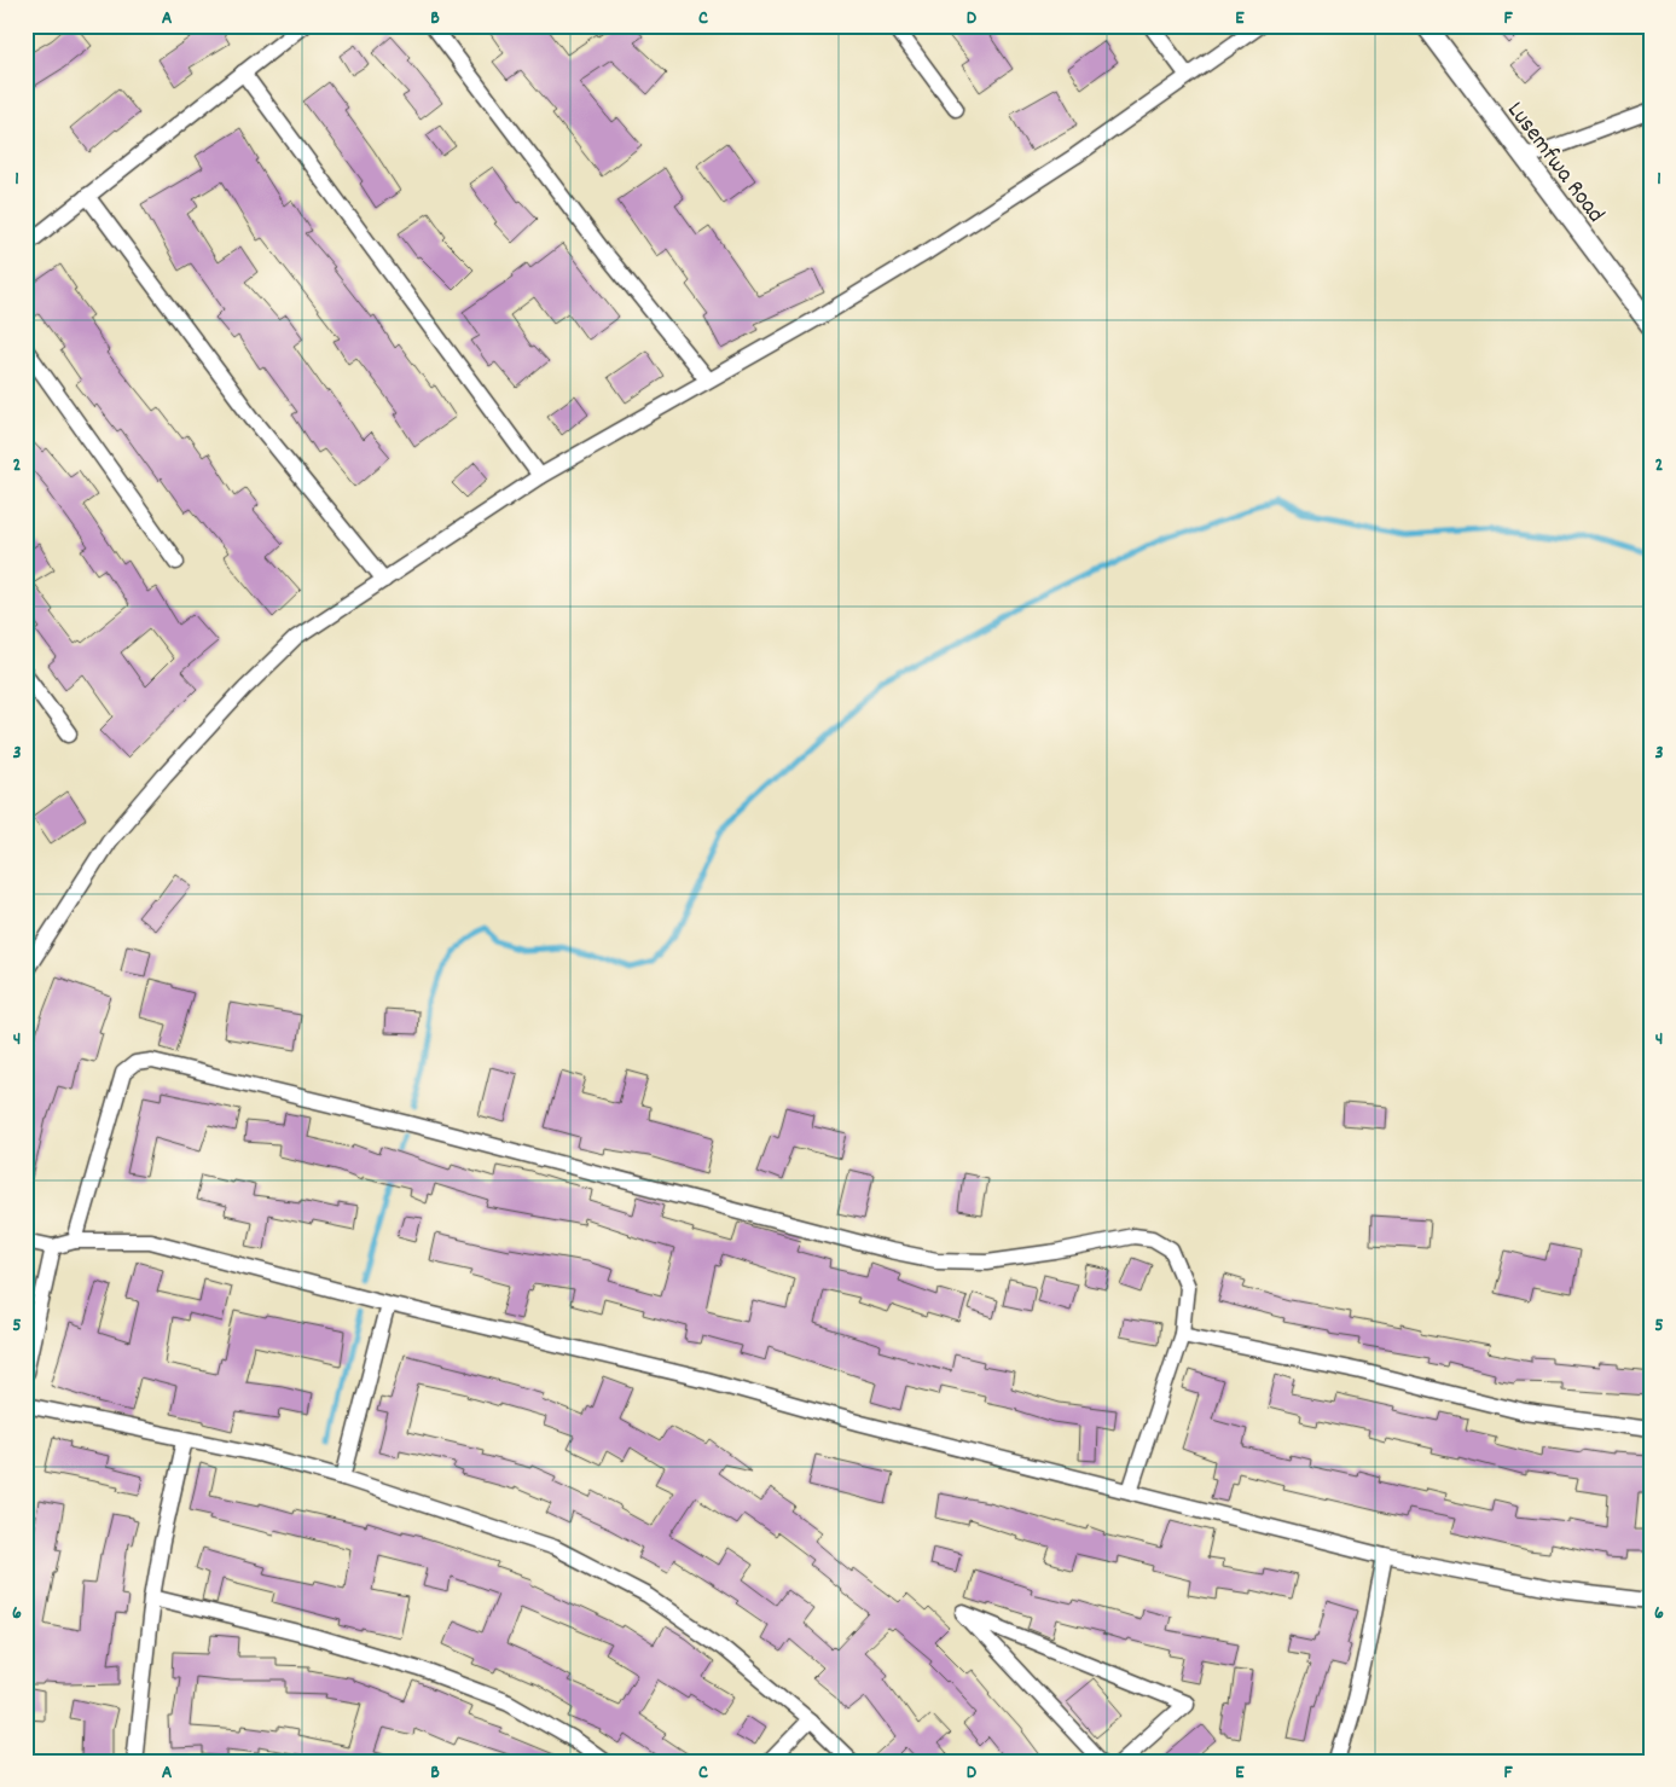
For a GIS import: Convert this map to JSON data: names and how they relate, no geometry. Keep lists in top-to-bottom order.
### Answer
{
  "streets": {
    "street": ["Lusemfwa Road"]
  },
  "grid": {
    "columns": [
      "A",
      "B",
      "C",
      "D",
      "E",
      "F"
    ],
    "rows": [
      "1",
      "2",
      "3",
      "4",
      "5",
      "6"
    ]
  }
}
